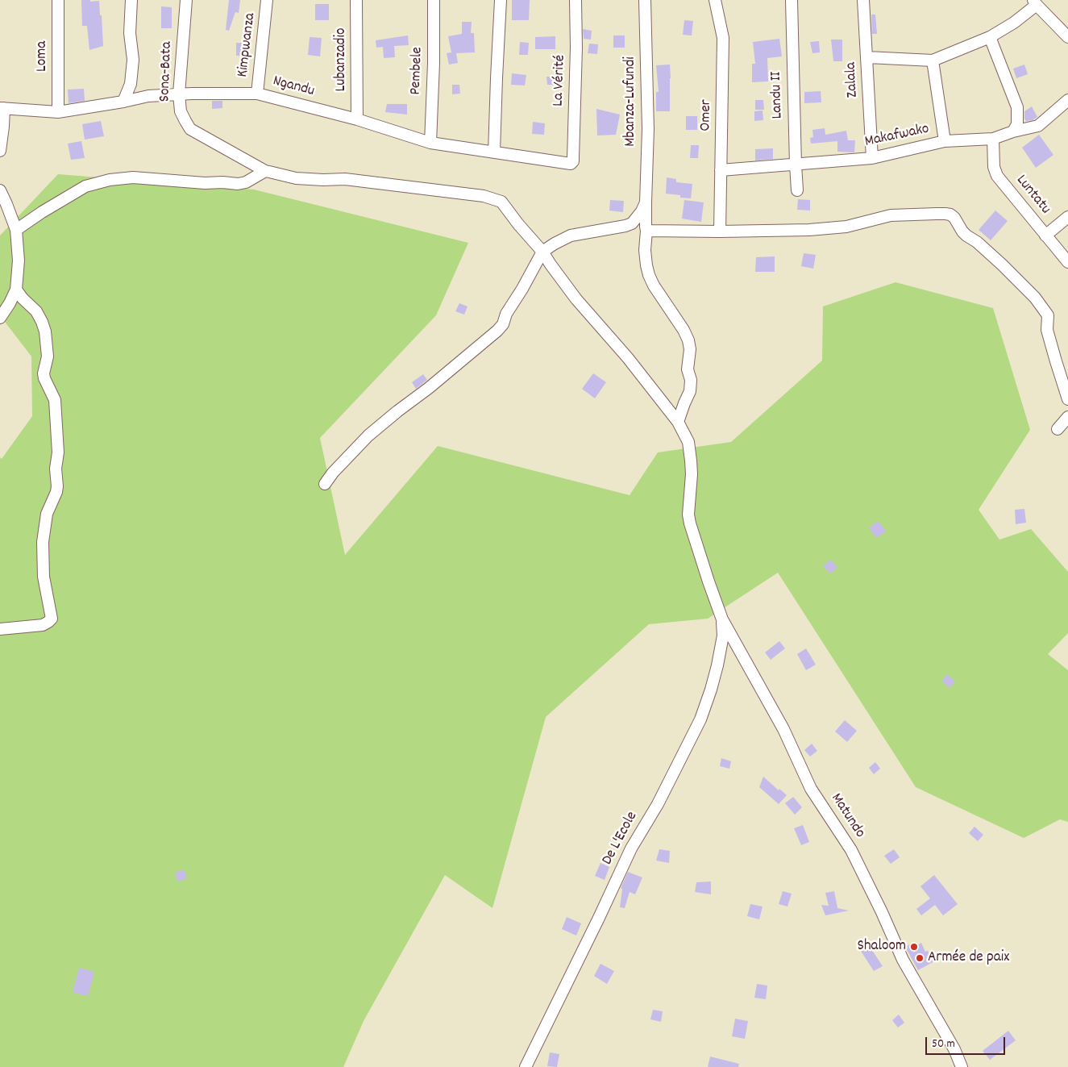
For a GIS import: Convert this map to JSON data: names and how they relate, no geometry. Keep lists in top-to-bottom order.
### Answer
{
  "streets": {
    "street": [
      "Kimpwanza",
      "Loma",
      "Lubanzadio",
      "Pembele",
      "Sona-Bata",
      "Zalala",
      "La Vérité",
      "Ngandu",
      "Landu II",
      "Mbanza-Lufundi",
      "Omer",
      "Makafwako",
      "Luntatu",
      "Matundo",
      "De L'Ecole"
    ]
  },
  "crossings": [
    ["Kimpwanza", "Ngandu"],
    ["Loma", "Ngandu"],
    ["Lubanzadio", "Ngandu"],
    ["Pembele", "Ngandu"],
    ["Sona-Bata", "Ngandu"],
    ["Sona-Bata", "Matundo"],
    ["Zalala", "Makafwako"],
    ["La Vérité", "Ngandu"],
    ["Landu II", "Makafwako"],
    ["Mbanza-Lufundi", "Matundo"],
    ["Omer", "Makafwako"],
    ["Makafwako", "Luntatu"],
    ["Matundo", "De L'Ecole"]
  ],
  "places": ["Shaloom", "Armée de paix"],
  "scale_bar": "50 m"
}
